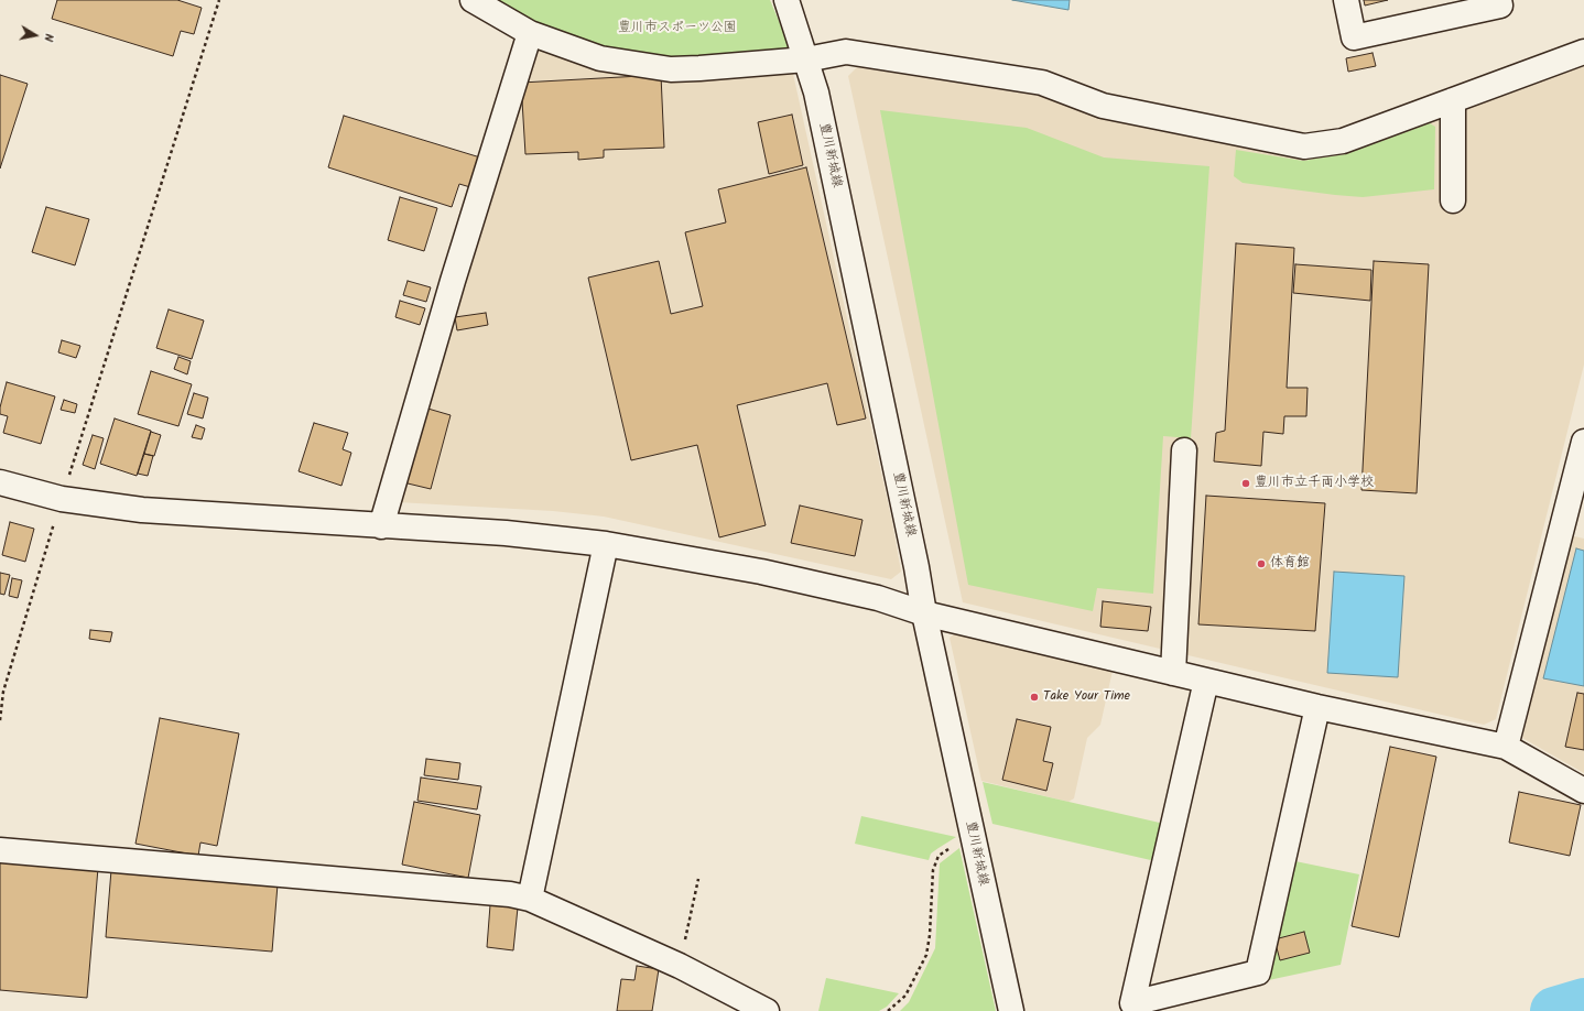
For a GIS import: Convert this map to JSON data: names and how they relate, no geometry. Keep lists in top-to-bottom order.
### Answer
{
  "streets": {
    "street": ["豊川新城線"]
  },
  "parks": ["豊川市スポーツ公園"],
  "places": ["豊川市立千両小学校", "体育館", "Take Your Time"],
  "north": "right"
}
